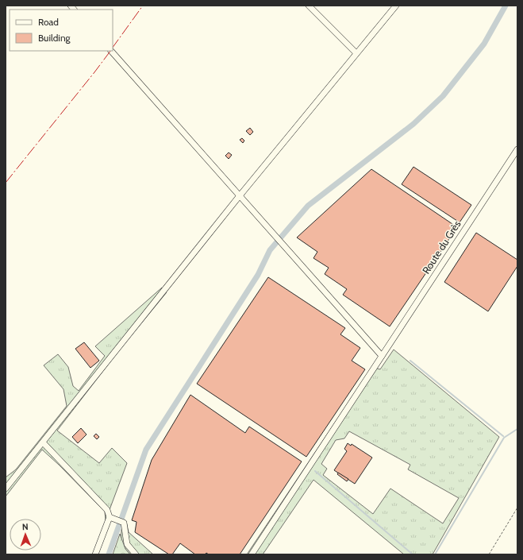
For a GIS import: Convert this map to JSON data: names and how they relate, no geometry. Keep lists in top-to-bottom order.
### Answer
{
  "streets": {
    "street": ["Route du Grès"]
  },
  "legend": ["Road", "Building"],
  "north": "top"
}
